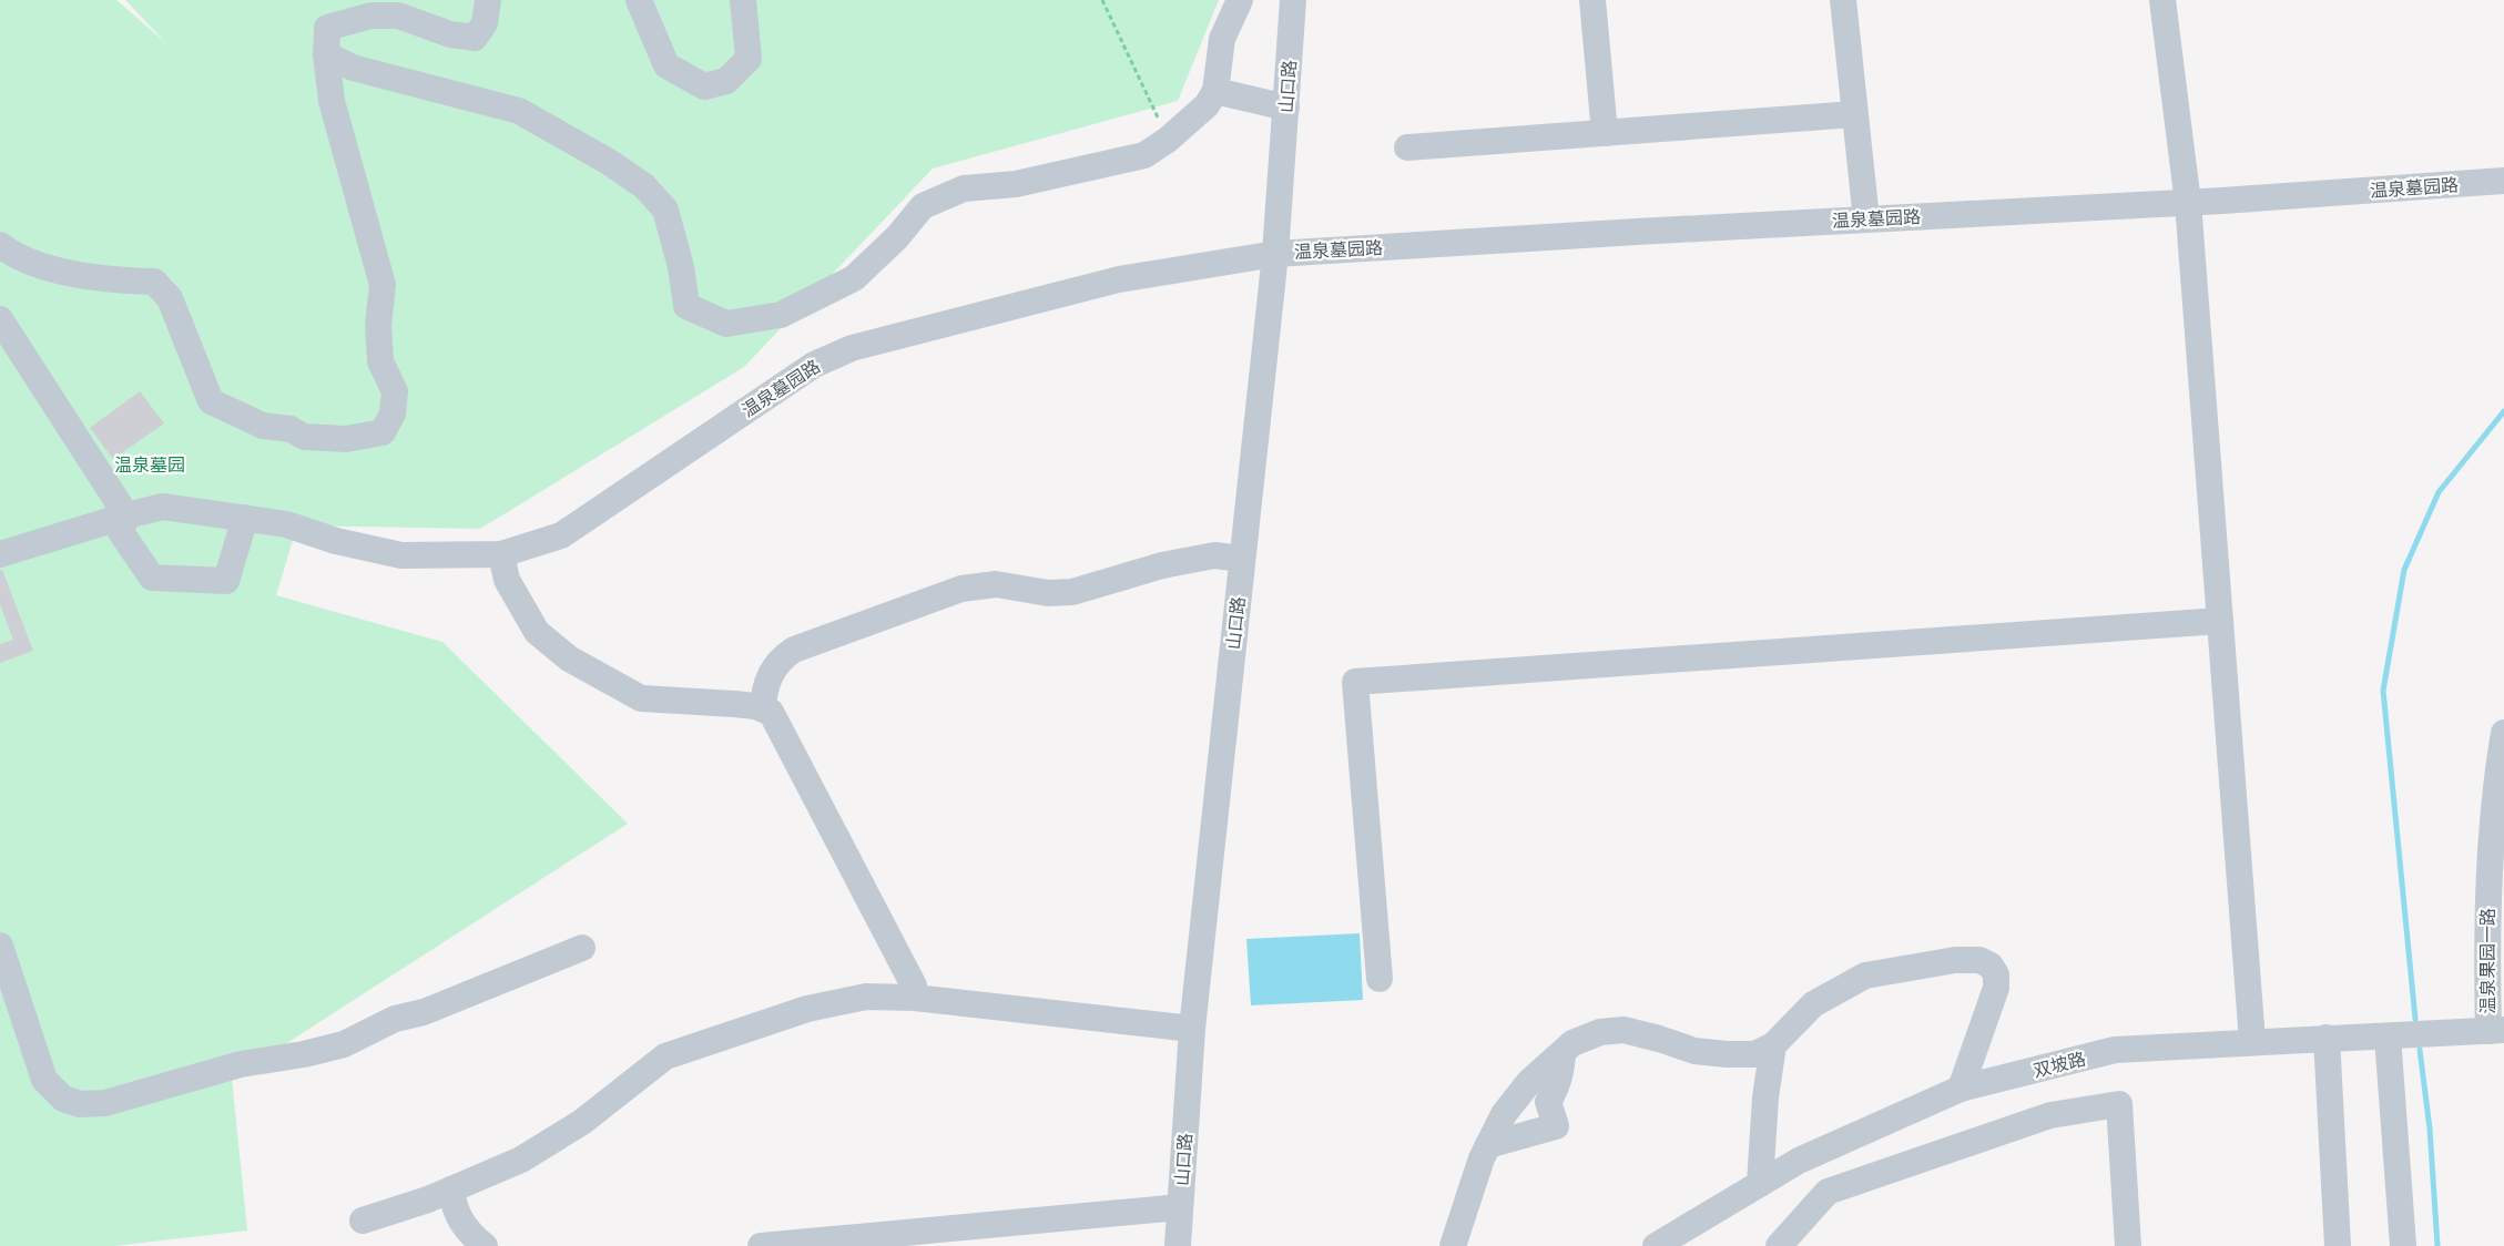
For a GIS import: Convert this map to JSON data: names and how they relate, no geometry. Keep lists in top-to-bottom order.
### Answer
{
  "streets": {
    "street": [
      "山口路",
      "温泉墓园路",
      "温泉果园一路",
      "双坡路"
    ]
  },
  "crossings": [
    ["山口路", "温泉墓园路"],
    ["温泉果园一路", "双坡路"]
  ],
  "parks": ["温泉墓园"]
}
